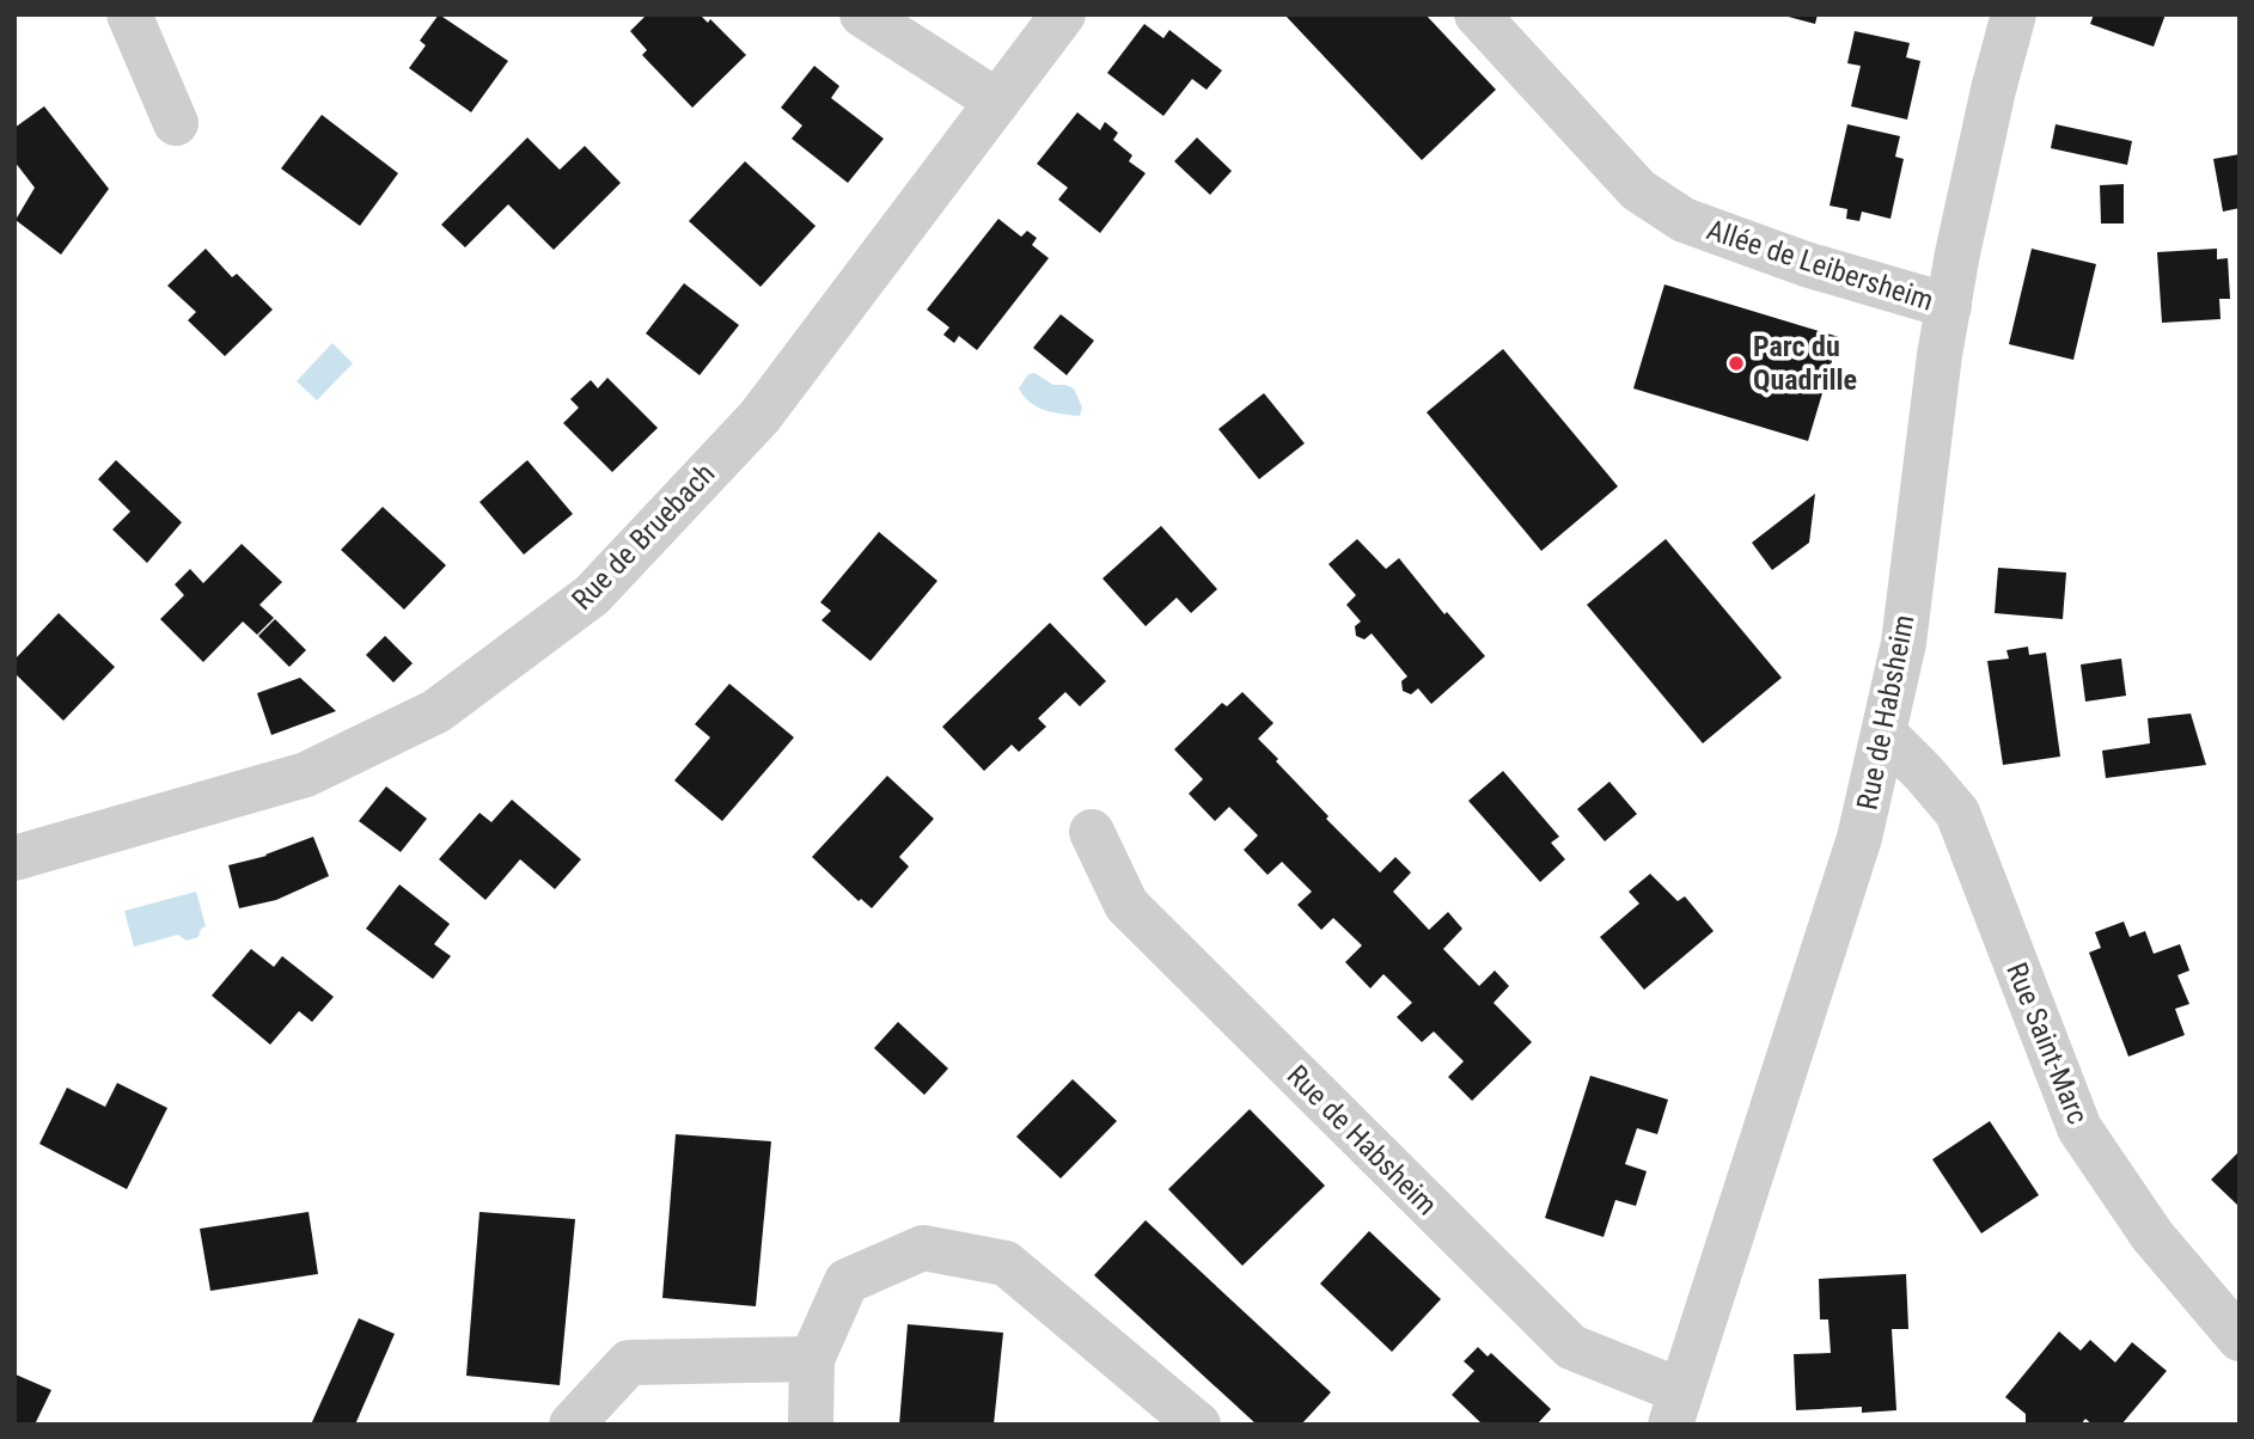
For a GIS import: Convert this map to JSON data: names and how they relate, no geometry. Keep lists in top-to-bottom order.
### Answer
{
  "streets": {
    "street": [
      "Allée de Leibersheim",
      "Rue de Bruebach",
      "Rue de Habsheim",
      "Rue Saint-Marc"
    ]
  },
  "crossings": [
    ["Allée de Leibersheim", "Rue de Habsheim"],
    ["Rue de Habsheim", "Rue Saint-Marc"]
  ],
  "places": ["Parc du Quadrille"]
}
